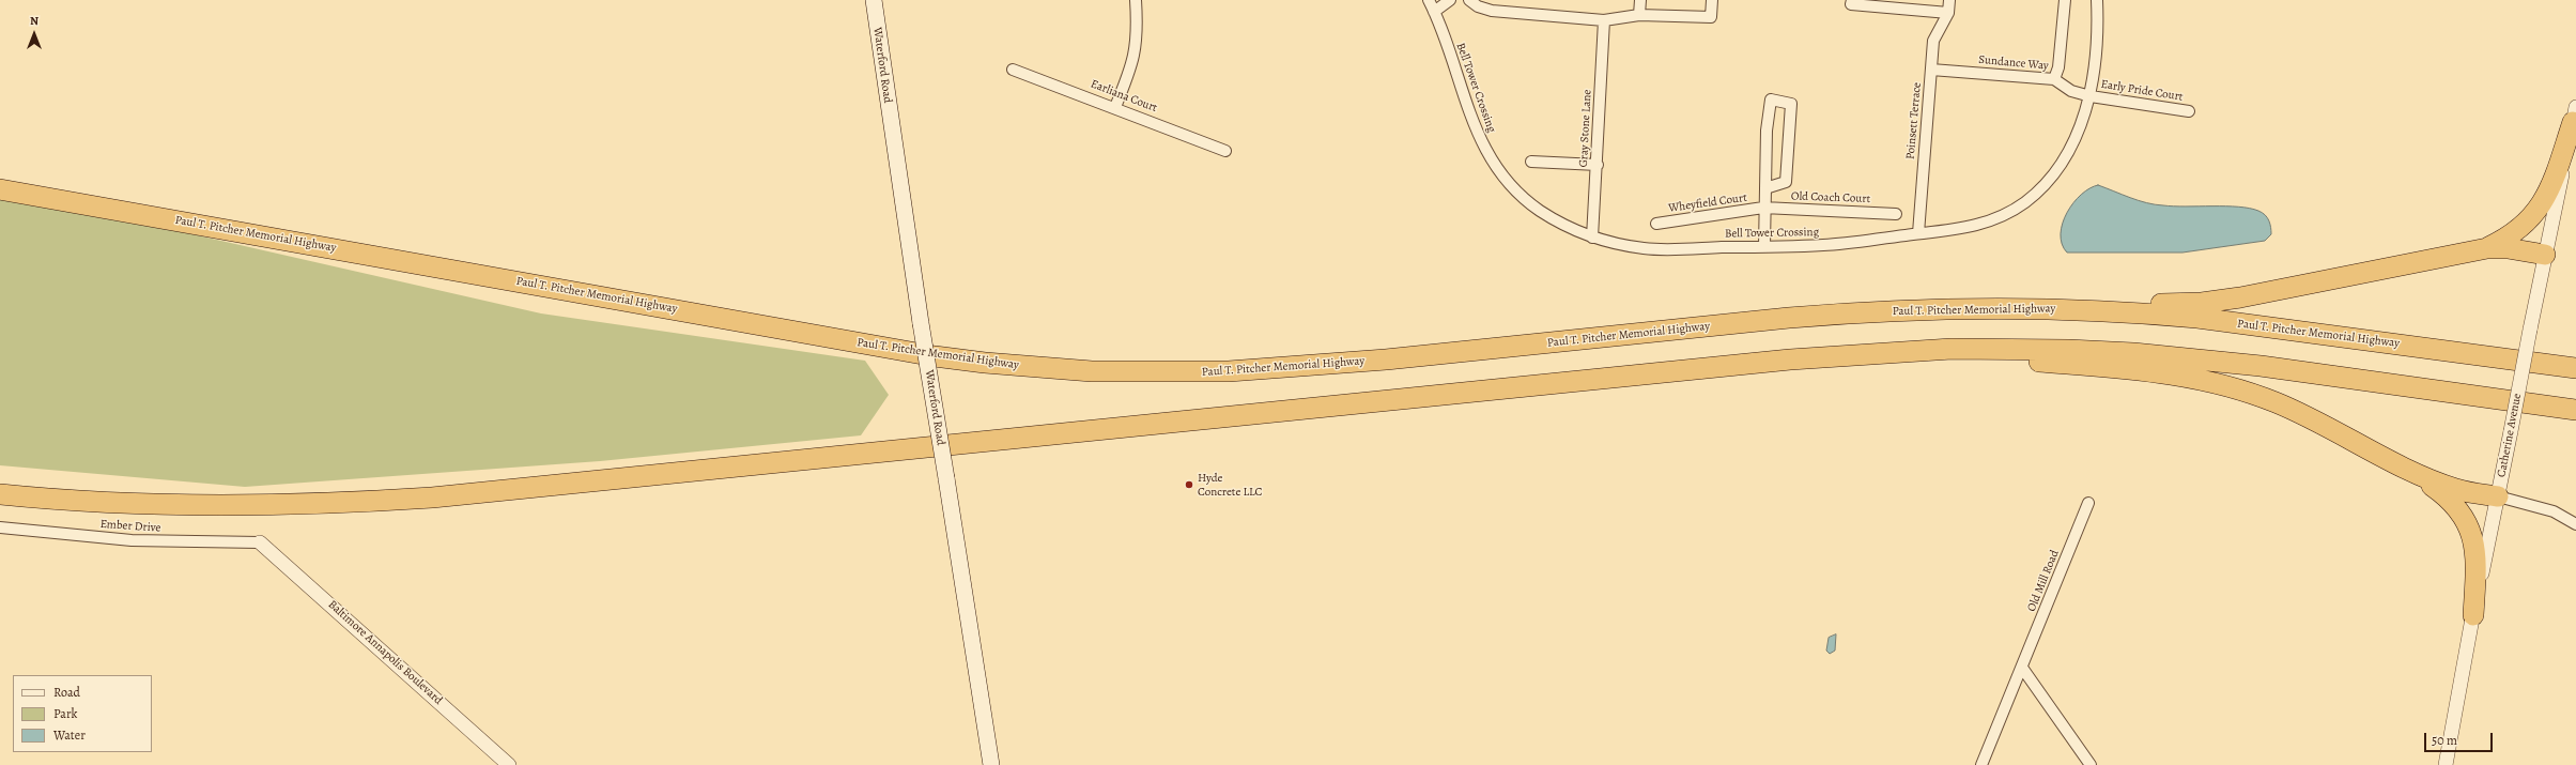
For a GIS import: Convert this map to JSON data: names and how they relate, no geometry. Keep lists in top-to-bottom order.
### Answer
{
  "streets": {
    "highway": ["Paul T. Pitcher Memorial Highway"],
    "main road": ["Waterford Road"],
    "street": [
      "Sundance Way",
      "Bell Tower Crossing",
      "Early Pride Court",
      "Earliana Court",
      "Poinsett Terrace",
      "Gray Stone Lane",
      "Old Coach Court",
      "Wheyfield Court",
      "Catherine Avenue",
      "Ember Drive",
      "Old Mill Road",
      "Baltimore Annapolis Boulevard"
    ]
  },
  "crossings": [
    ["Sundance Way", "Bell Tower Crossing"],
    ["Sundance Way", "Early Pride Court"],
    ["Sundance Way", "Poinsett Terrace"],
    ["Bell Tower Crossing", "Early Pride Court"],
    ["Bell Tower Crossing", "Poinsett Terrace"],
    ["Bell Tower Crossing", "Gray Stone Lane"],
    ["Old Coach Court", "Wheyfield Court"],
    ["Ember Drive", "Baltimore Annapolis Boulevard"]
  ],
  "places": ["Hyde Concrete LLC"],
  "legend": ["Road", "Park", "Water"],
  "scale_bar": "50 m",
  "north": "top"
}
